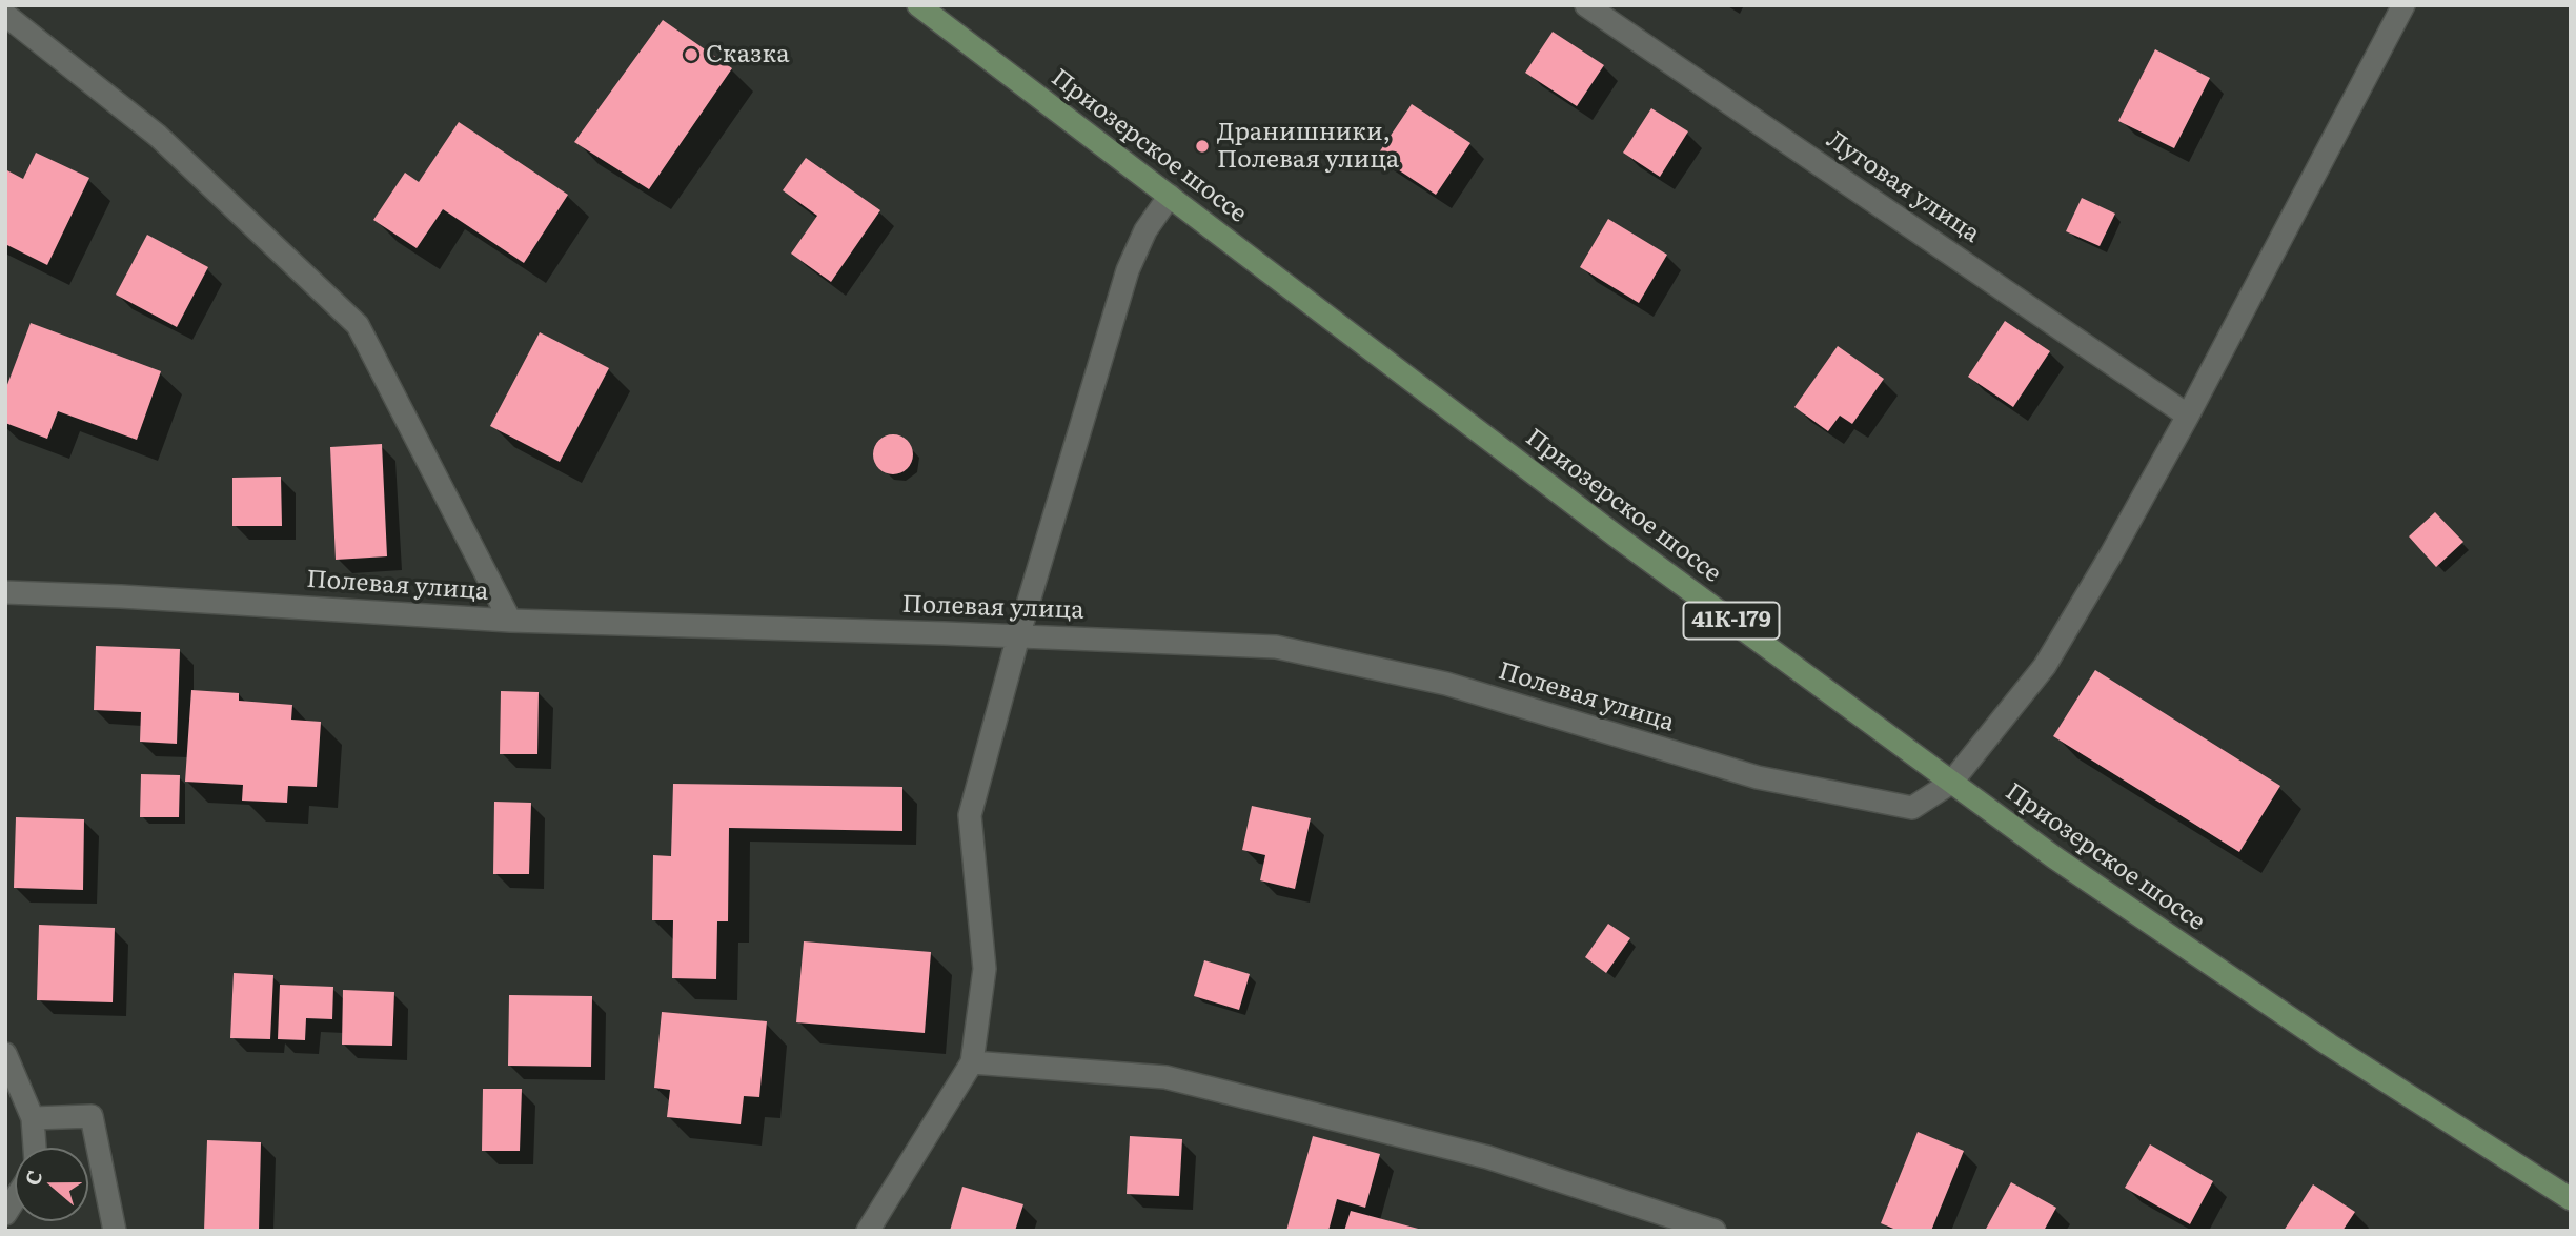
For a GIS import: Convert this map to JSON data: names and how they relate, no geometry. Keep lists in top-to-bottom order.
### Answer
{
  "streets": {
    "main road": ["Приозерское шоссе", "41К-179"],
    "street": ["Луговая улица", "Полевая улица"]
  },
  "crossings": [
    ["Приозерское шоссе", "Полевая улица"],
    ["Луговая улица", "Полевая улица"]
  ],
  "places": ["Сказка", "Дранишники, Полевая улица"],
  "north": "left"
}
